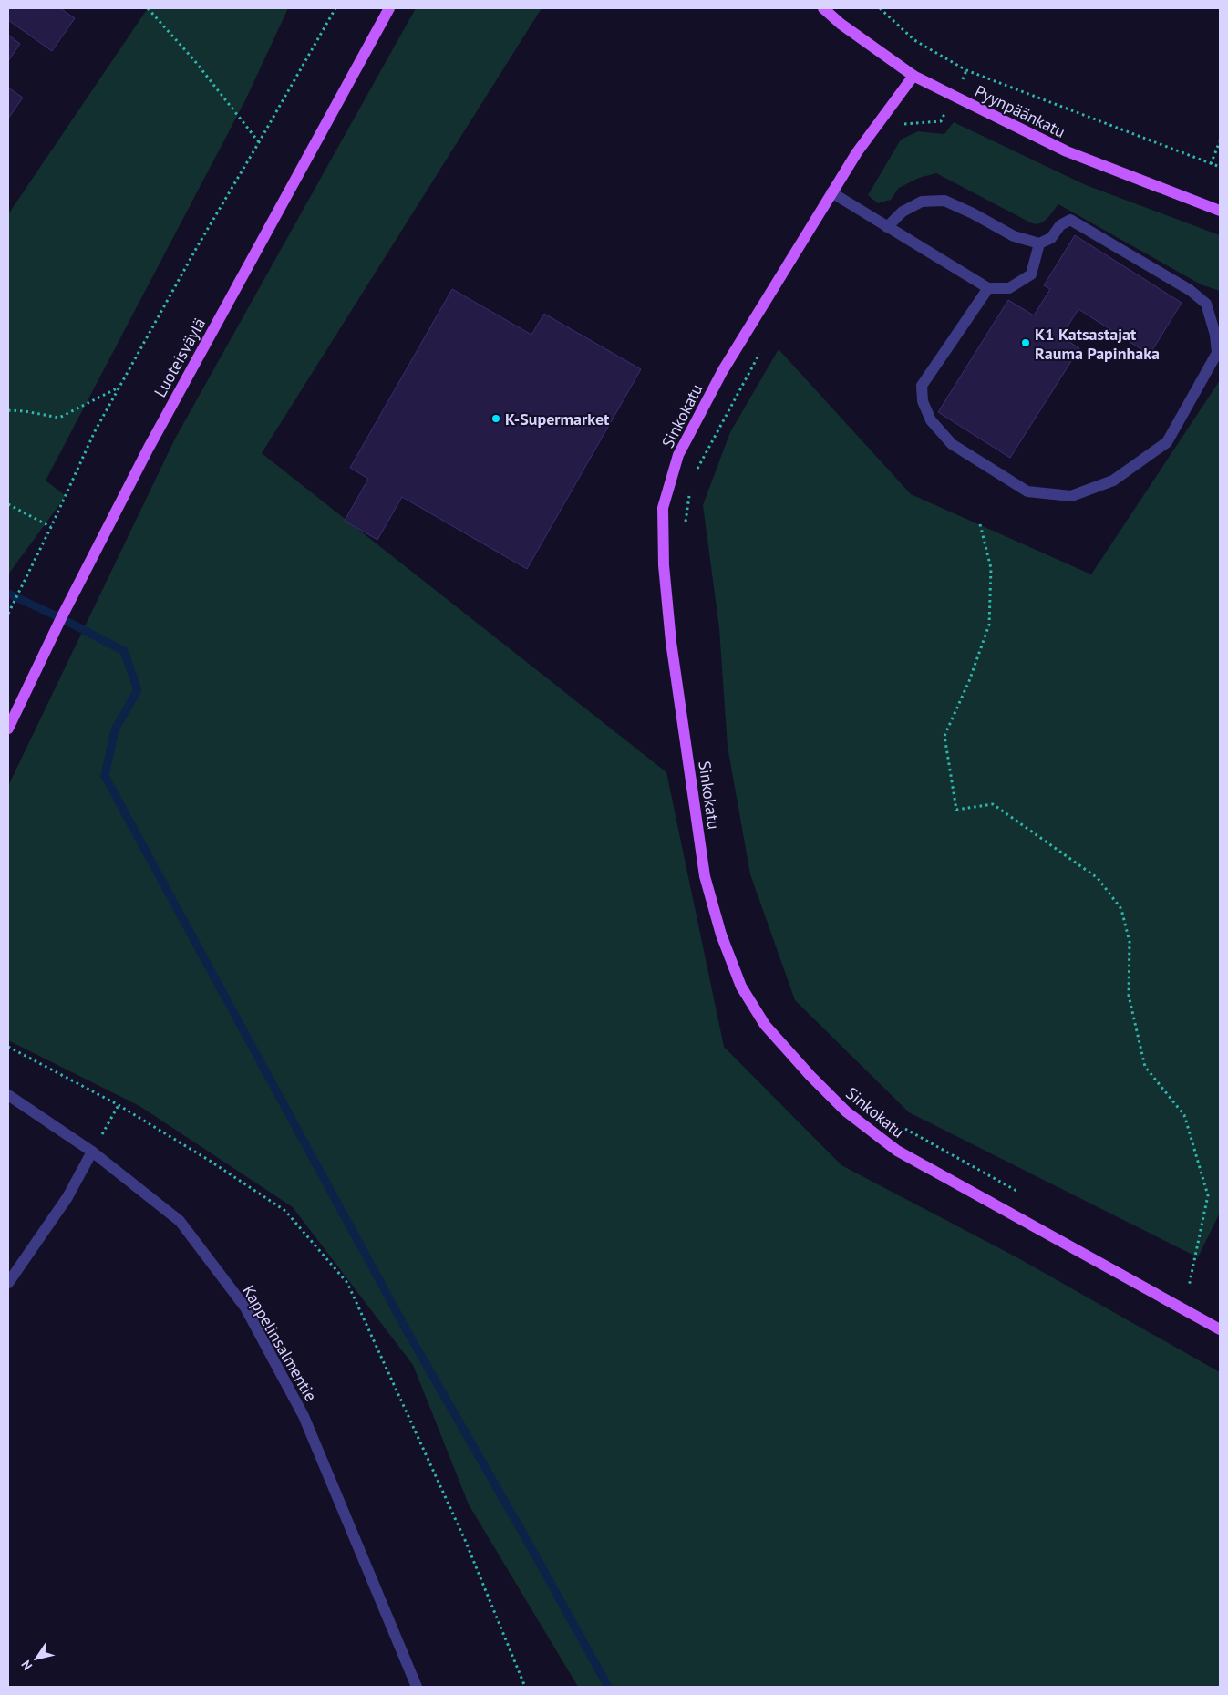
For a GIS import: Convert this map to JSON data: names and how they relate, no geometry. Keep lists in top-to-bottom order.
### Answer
{
  "streets": {
    "main road": ["Pyynpäänkatu", "Luoteisväylä", "Sinkokatu"],
    "street": ["Kappelinsalmentie"]
  },
  "crossings": [
    ["Pyynpäänkatu", "Sinkokatu"]
  ],
  "places": ["K1 Katsastajat Rauma Papinhaka", "K-Supermarket"],
  "north": "bottom left"
}
